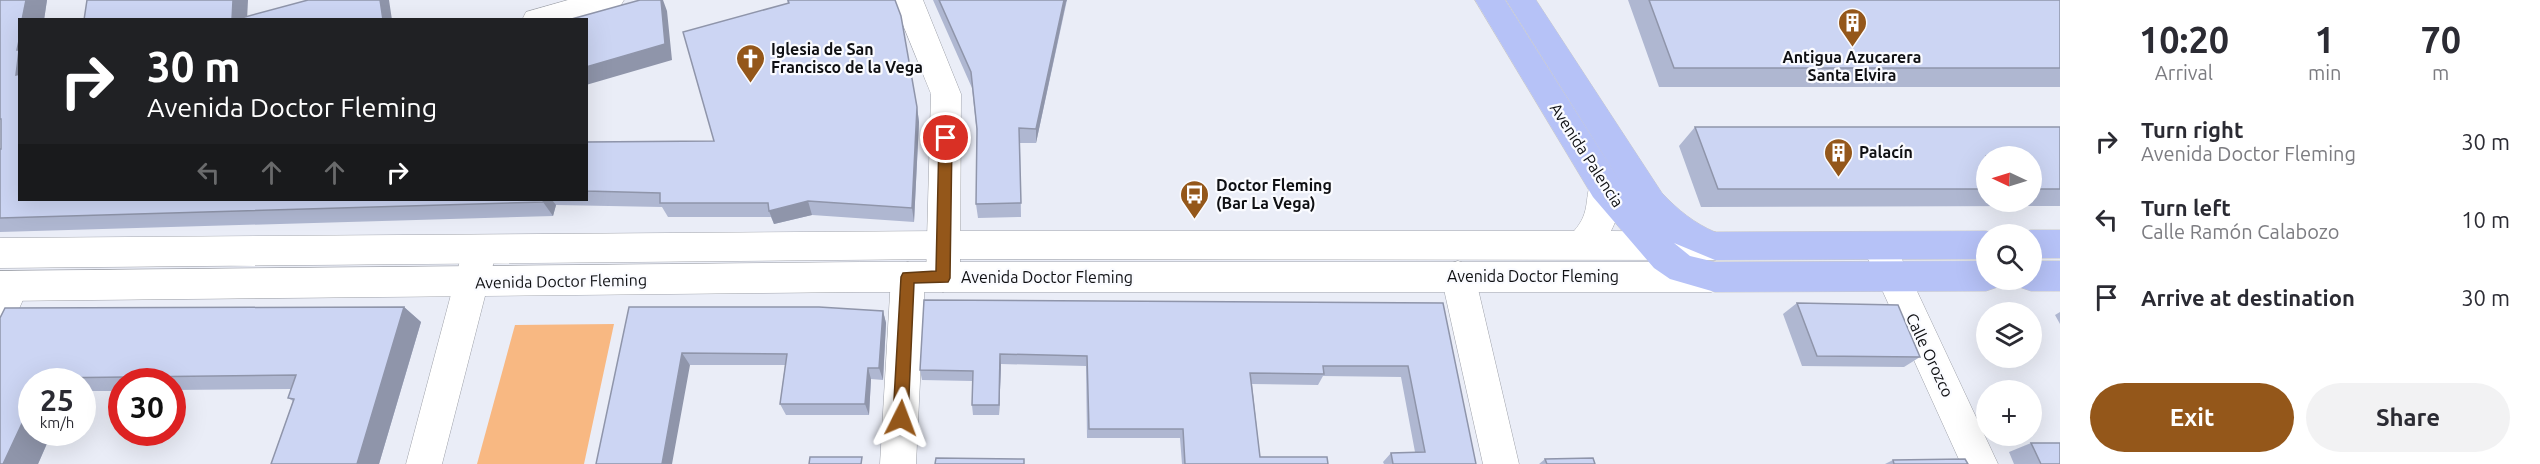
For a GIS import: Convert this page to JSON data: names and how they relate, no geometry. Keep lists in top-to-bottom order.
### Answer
{
  "streets": {
    "main road": ["Avenida Palencia", "Avenida Doctor Fleming", "Calle Orozco"]
  },
  "crossings": [
    ["Avenida Palencia", "Avenida Doctor Fleming"],
    ["Avenida Doctor Fleming", "Calle Orozco"]
  ],
  "places": {
    "building": ["Antigua Azucarera Santa Elvira", "Palacín"],
    "church": ["Iglesia de San Francisco de la Vega"],
    "bus stop": ["Doctor Fleming (Bar La Vega)"]
  },
  "north": "left",
  "page": {
    "eta": [
      "10:20",
      "Arrival",
      "1",
      "min",
      "70",
      "m"
    ],
    "turn": ["30 m", "Avenida Doctor Fleming"],
    "list": [
      {
        "name": "Turn right",
        "note": "Avenida Doctor Fleming",
        "value": "30 m"
      },
      {
        "name": "Turn left",
        "note": "Calle Ramón Calabozo",
        "value": "10 m"
      },
      {
        "name": "Arrive at destination",
        "value": "30 m"
      }
    ],
    "map_buttons": "+",
    "speed": "25 km/h",
    "limit": "30",
    "buttons": ["Exit", "Share"]
  }
}
